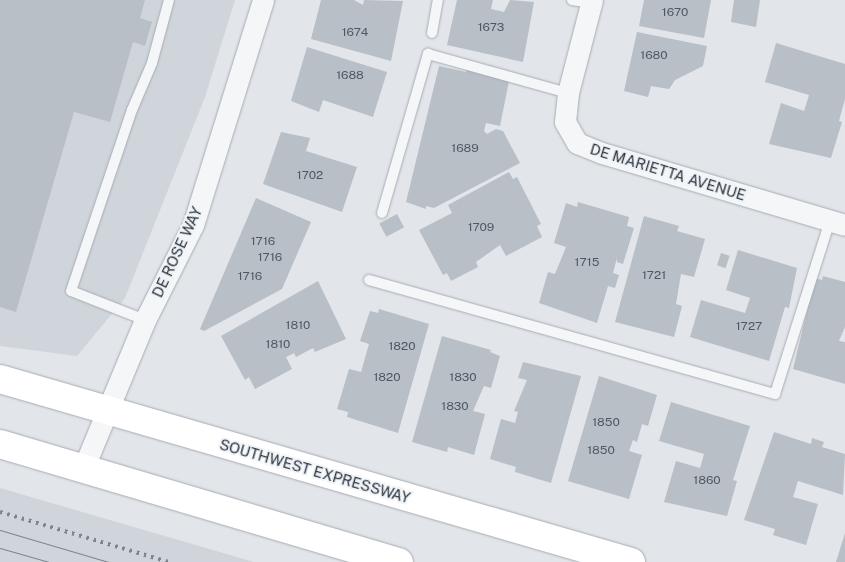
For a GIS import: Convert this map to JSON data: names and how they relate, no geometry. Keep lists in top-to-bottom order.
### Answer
{
  "streets": {
    "main road": ["SOUTHWEST EXPRESSWAY"],
    "street": ["DE MARIETTA AVENUE", "DE ROSE WAY"]
  },
  "crossings": [
    ["DE ROSE WAY", "SOUTHWEST EXPRESSWAY"]
  ],
  "house_numbers": [
    "1670",
    "1673",
    "1674",
    "1680",
    "1688",
    "1689",
    "1702",
    "1709",
    "1716",
    "1716",
    "1715",
    "1721",
    "1716",
    "1810",
    "1727",
    "1810",
    "1820",
    "1820",
    "1830",
    "1830",
    "1850",
    "1850",
    "1860"
  ]
}
